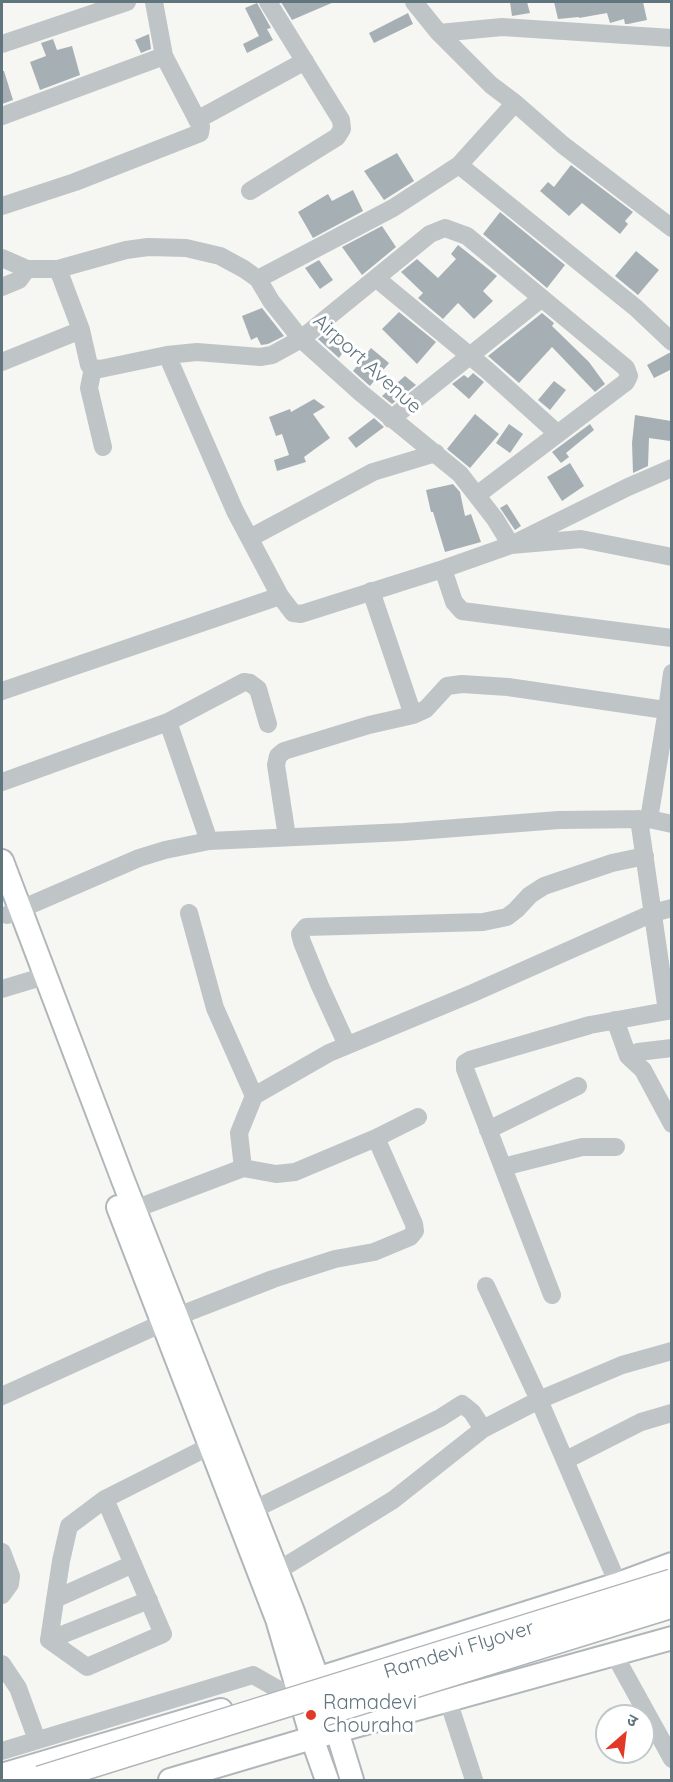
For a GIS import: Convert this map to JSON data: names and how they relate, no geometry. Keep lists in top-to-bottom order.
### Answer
{
  "streets": {
    "highway": ["Ramdevi Flyover"],
    "street": ["Airport Avenue"]
  },
  "places": ["Ramadevi Chouraha"],
  "north": "top right"
}
